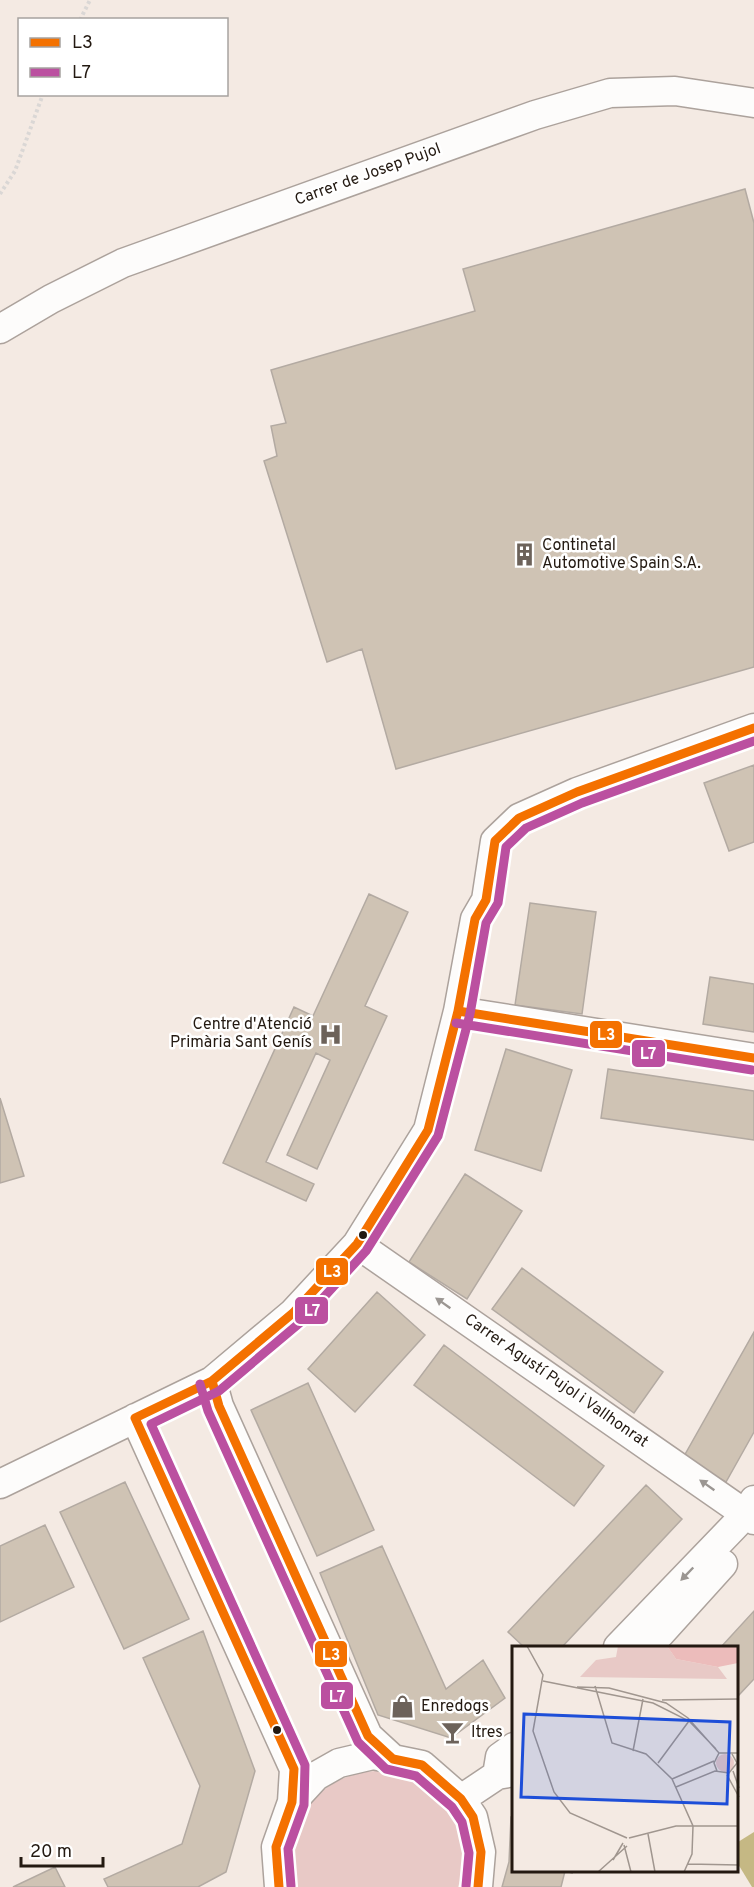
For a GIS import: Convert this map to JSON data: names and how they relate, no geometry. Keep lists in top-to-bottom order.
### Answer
{
  "streets": {
    "street": ["Carrer de Josep Pujol", "Carrer Agustí Pujol i Vallhonrat"]
  },
  "one_way": ["Carrer Agustí Pujol i Vallhonrat"],
  "places": {
    "building": ["Continetal Automotive Spain S.A."],
    "hospital": ["Centre d'Atenció Primària Sant Genís"],
    "shop": ["Enredogs"],
    "bar": ["Itres"]
  },
  "lines": ["transit line L3", "transit line L7"],
  "legend": ["L3", "L7"],
  "scale_bar": "20 m"
}
